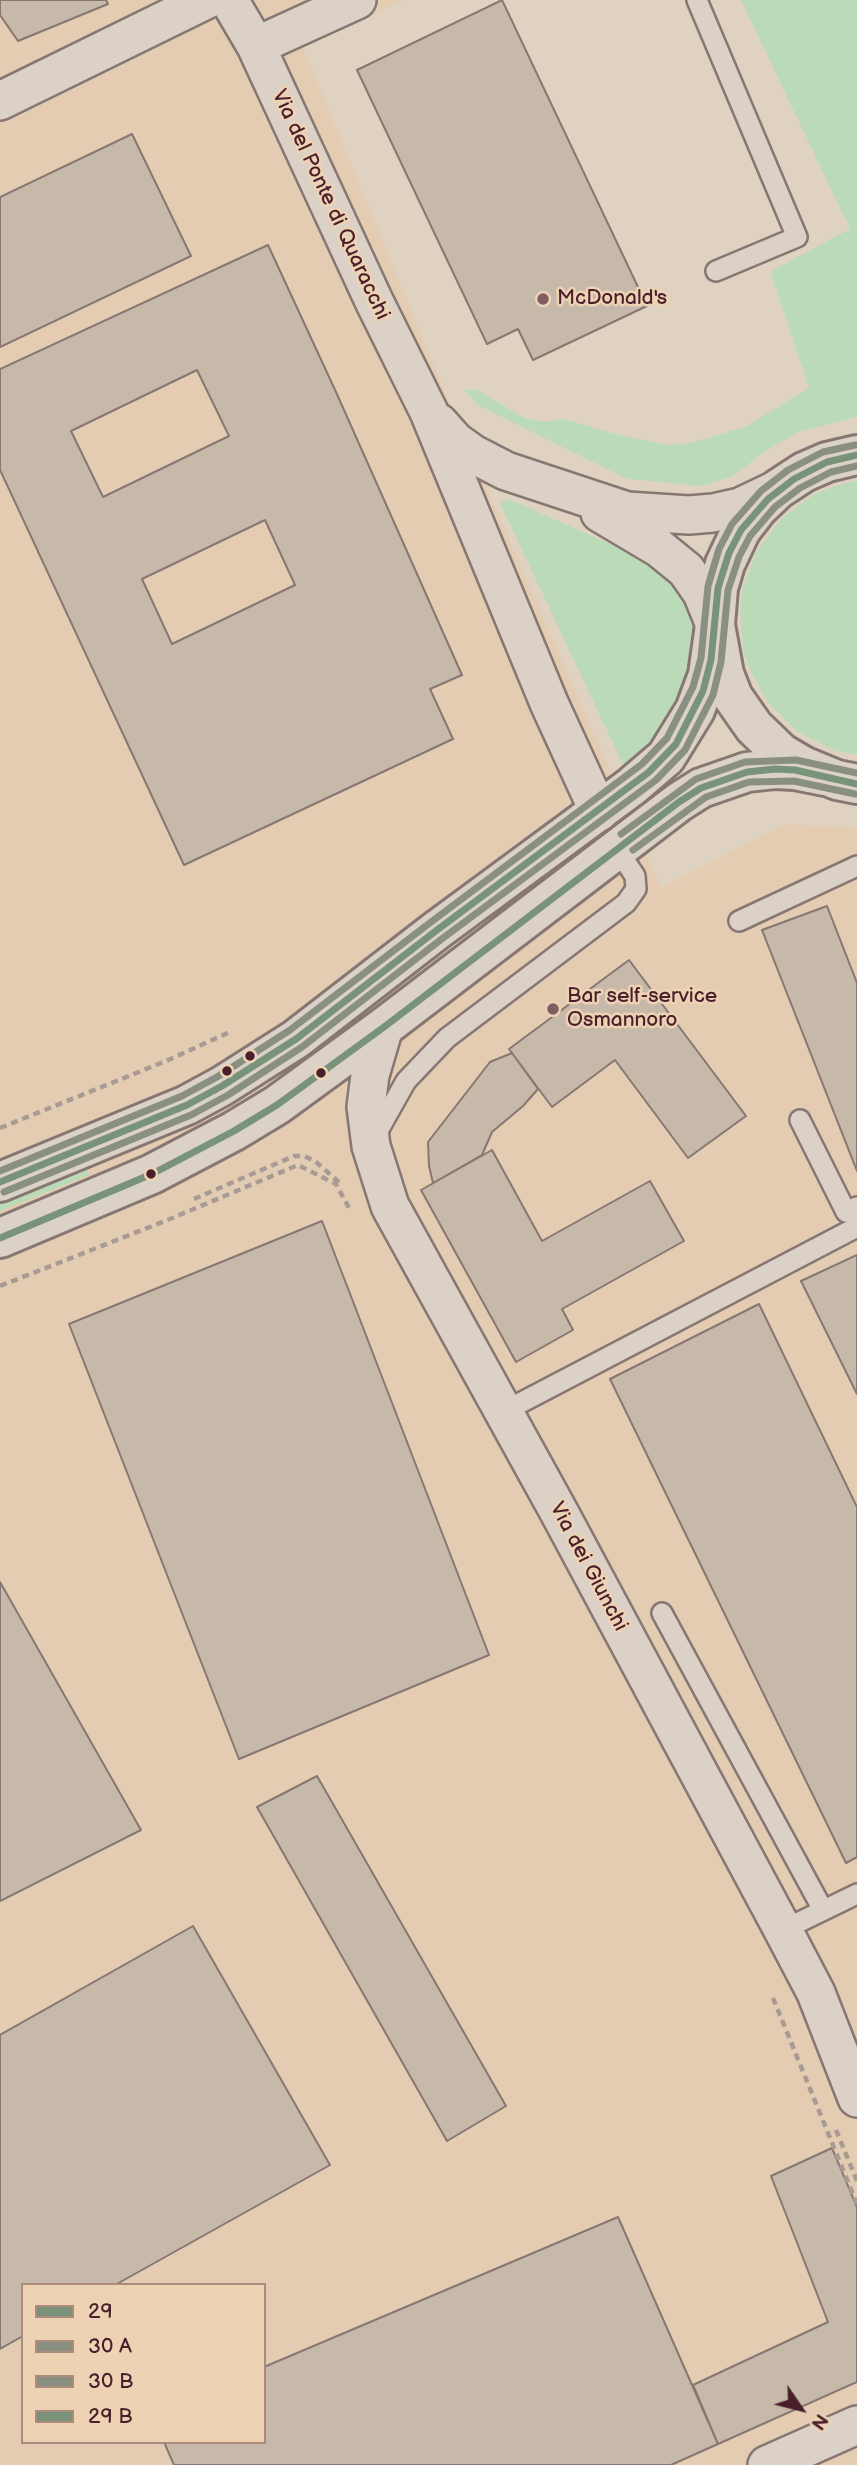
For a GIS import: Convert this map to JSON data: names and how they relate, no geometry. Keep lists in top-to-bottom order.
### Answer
{
  "streets": {
    "street": ["Via del Ponte di Quaracchi", "Via dei Giunchi"]
  },
  "places": ["McDonald's", "Bar self-service Osmannoro"],
  "lines": ["transit line 29"],
  "legend": [
    "29",
    "30 A",
    "30 B",
    "29 B"
  ],
  "north": "bottom right"
}
